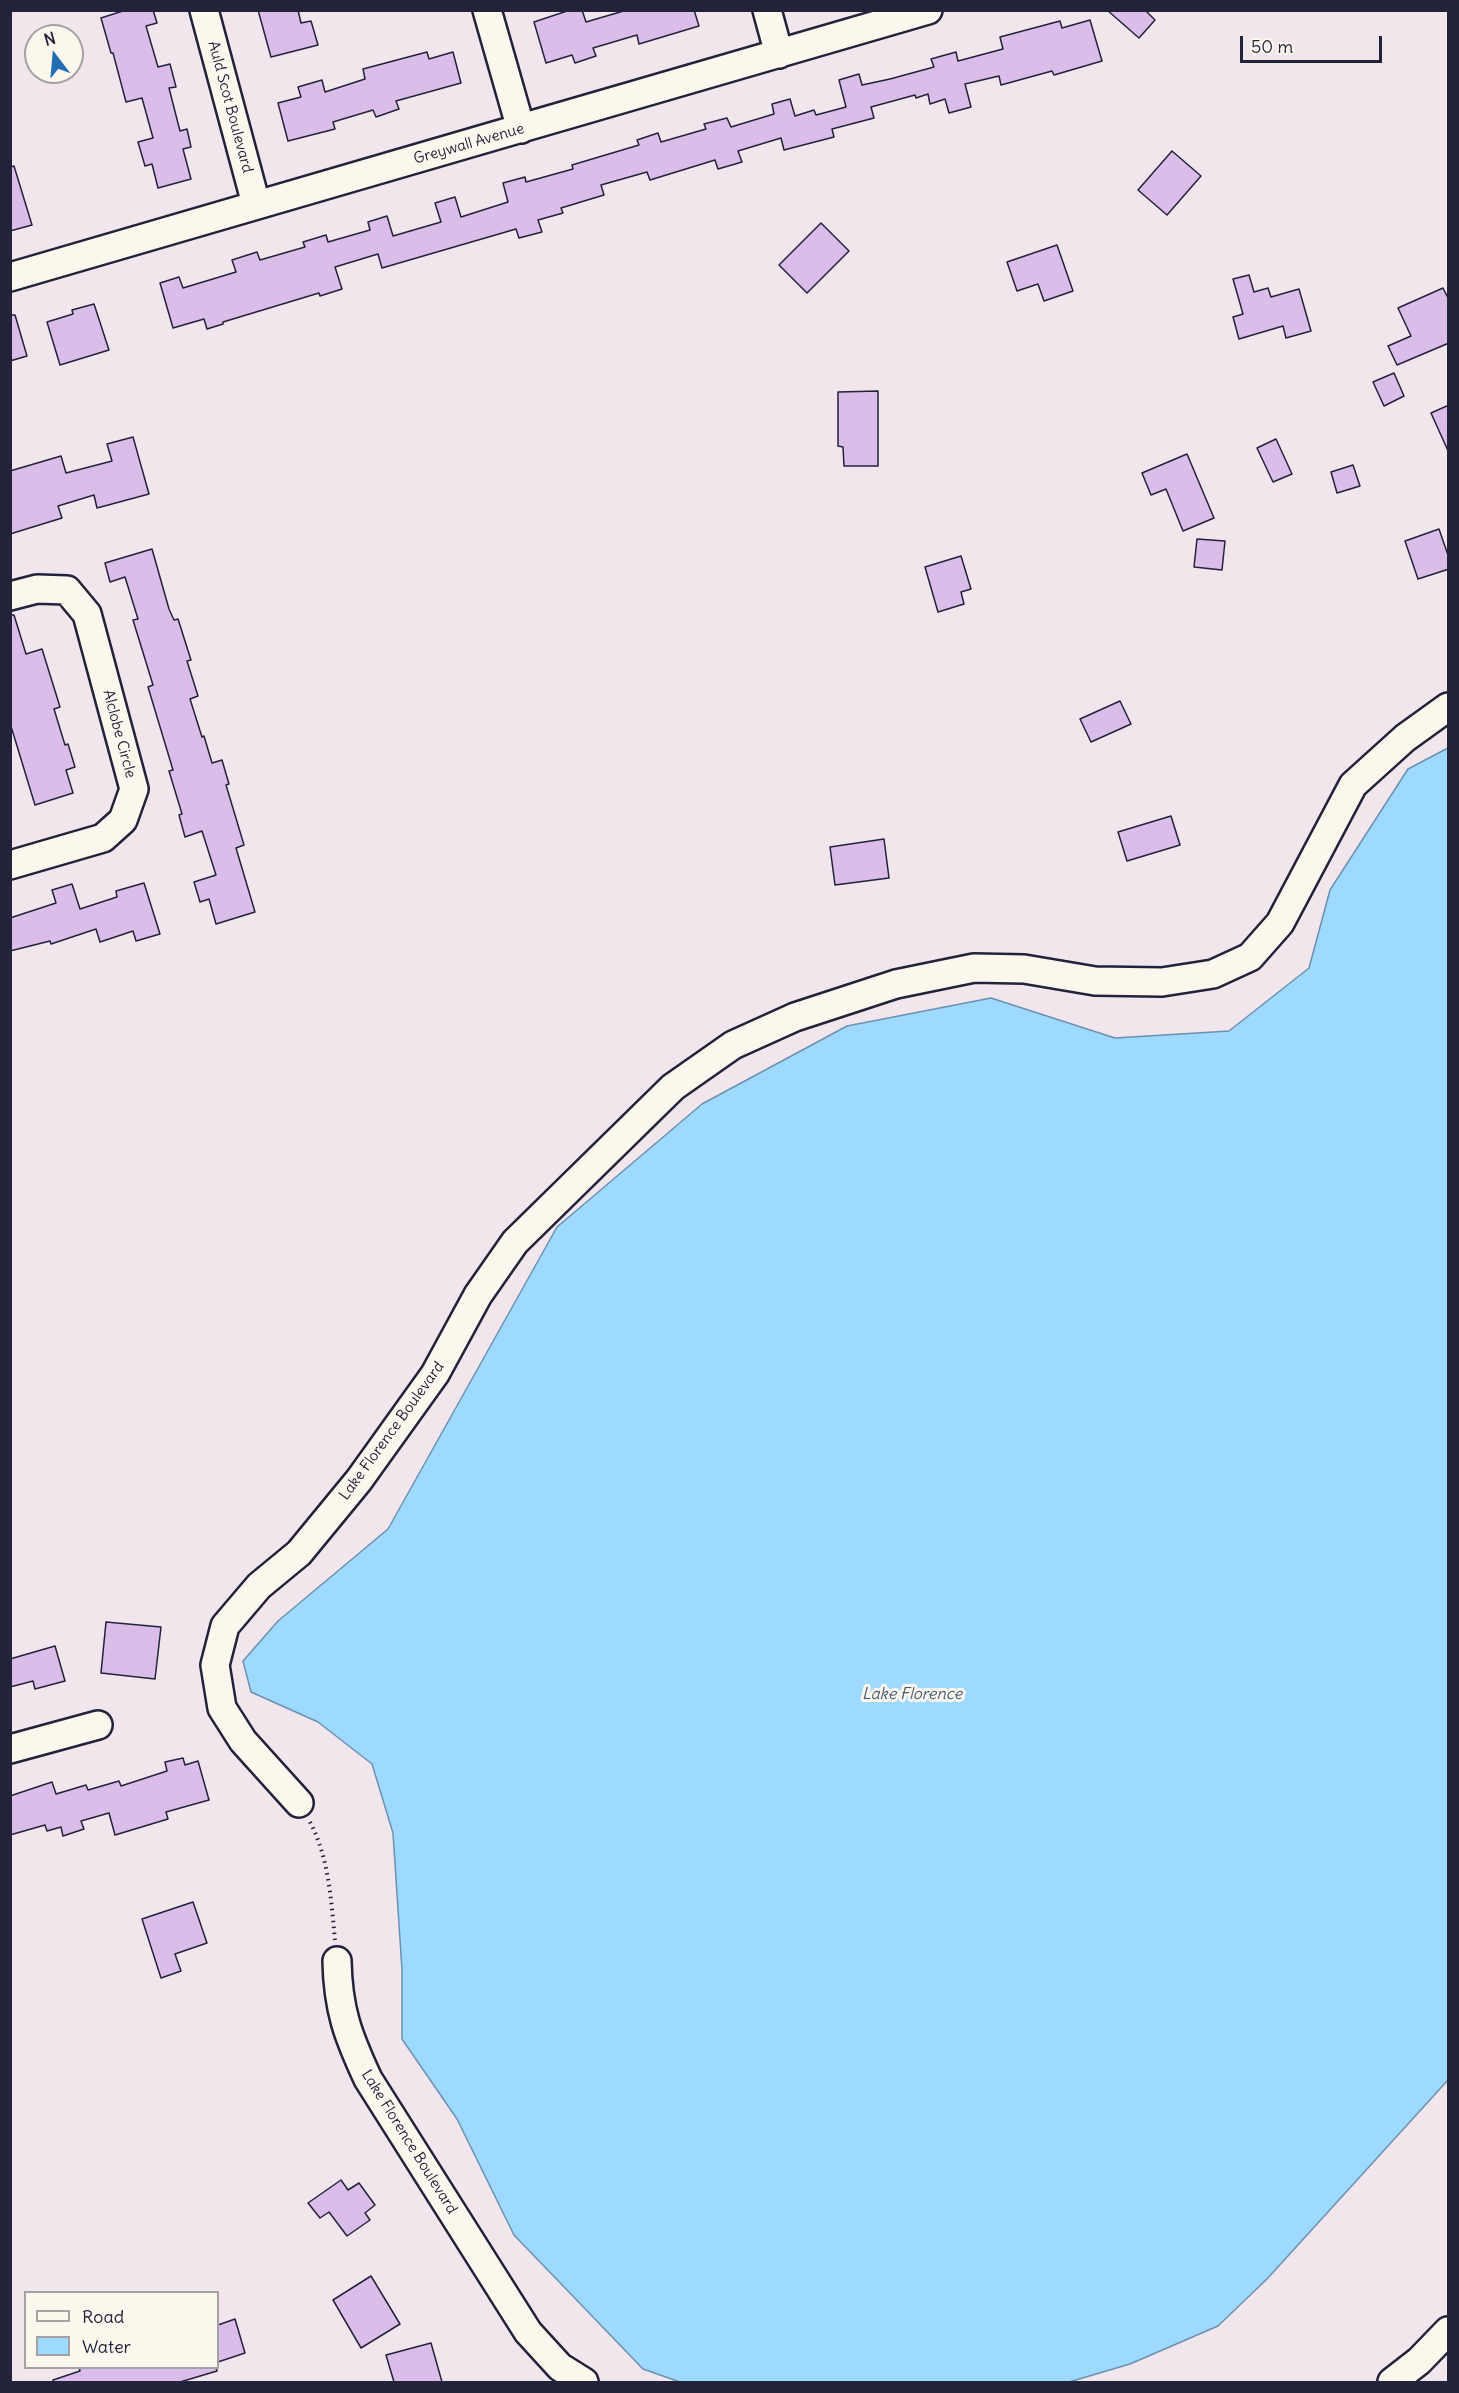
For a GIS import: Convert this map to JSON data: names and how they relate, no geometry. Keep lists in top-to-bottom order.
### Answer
{
  "streets": {
    "street": [
      "Auld Scot Boulevard",
      "Greywall Avenue",
      "Alclobe Circle",
      "Lake Florence Boulevard"
    ]
  },
  "crossings": [
    ["Auld Scot Boulevard", "Greywall Avenue"]
  ],
  "water": ["Lake Florence"],
  "legend": ["Road", "Water"],
  "scale_bar": "50 m",
  "north": "top"
}
